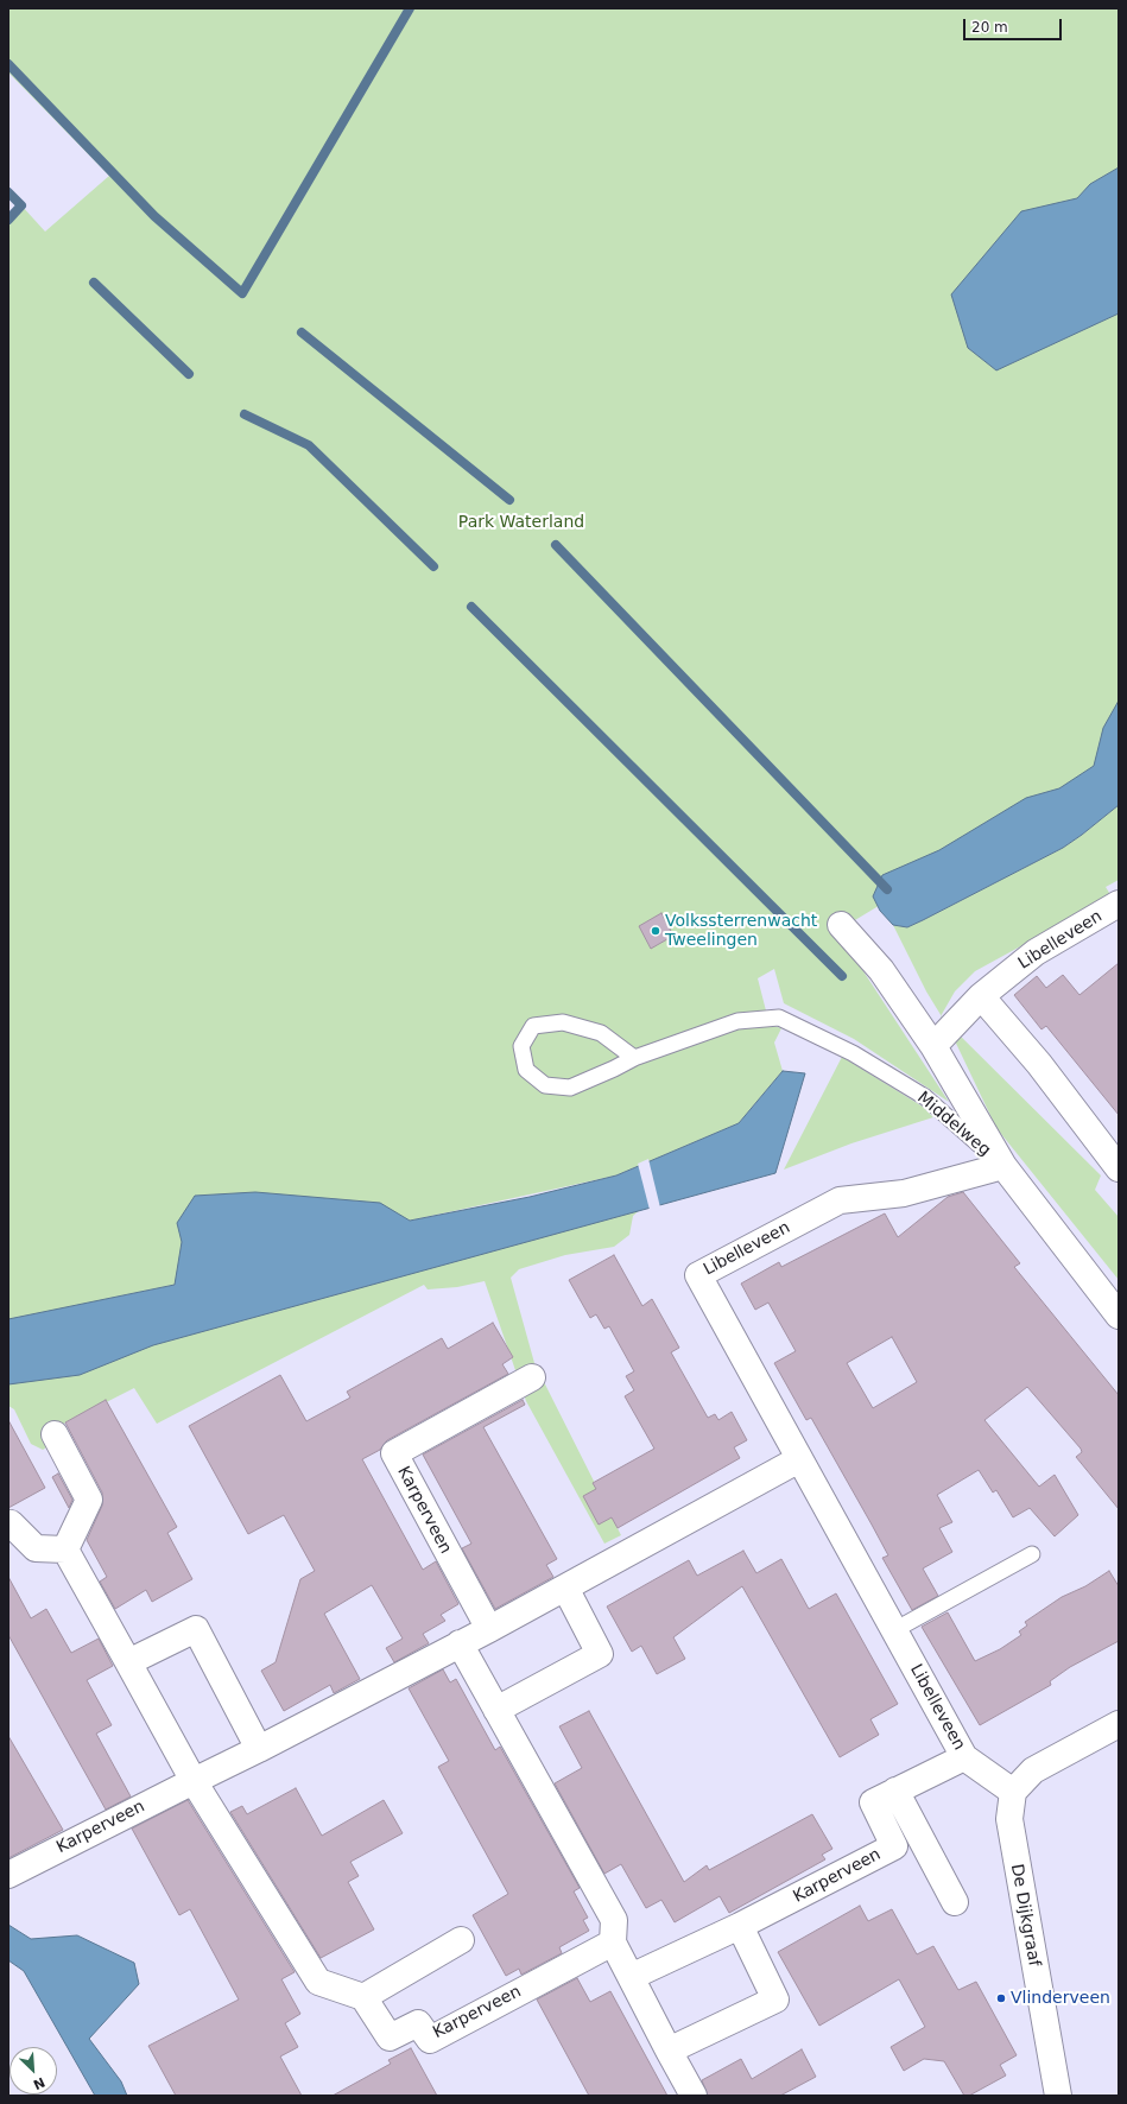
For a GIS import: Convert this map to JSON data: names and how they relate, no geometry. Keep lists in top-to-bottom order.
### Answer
{
  "streets": {
    "street": [
      "Libelleveen",
      "Middelweg",
      "Karperveen",
      "De Dijkgraaf"
    ]
  },
  "crossings": [
    ["Libelleveen", "Middelweg"],
    ["Libelleveen", "Karperveen"],
    ["Libelleveen", "De Dijkgraaf"]
  ],
  "parks": ["Park Waterland"],
  "places": ["Volkssterrenwacht Tweelingen", "Vlinderveen"],
  "scale_bar": "20 m",
  "north": "bottom right"
}
